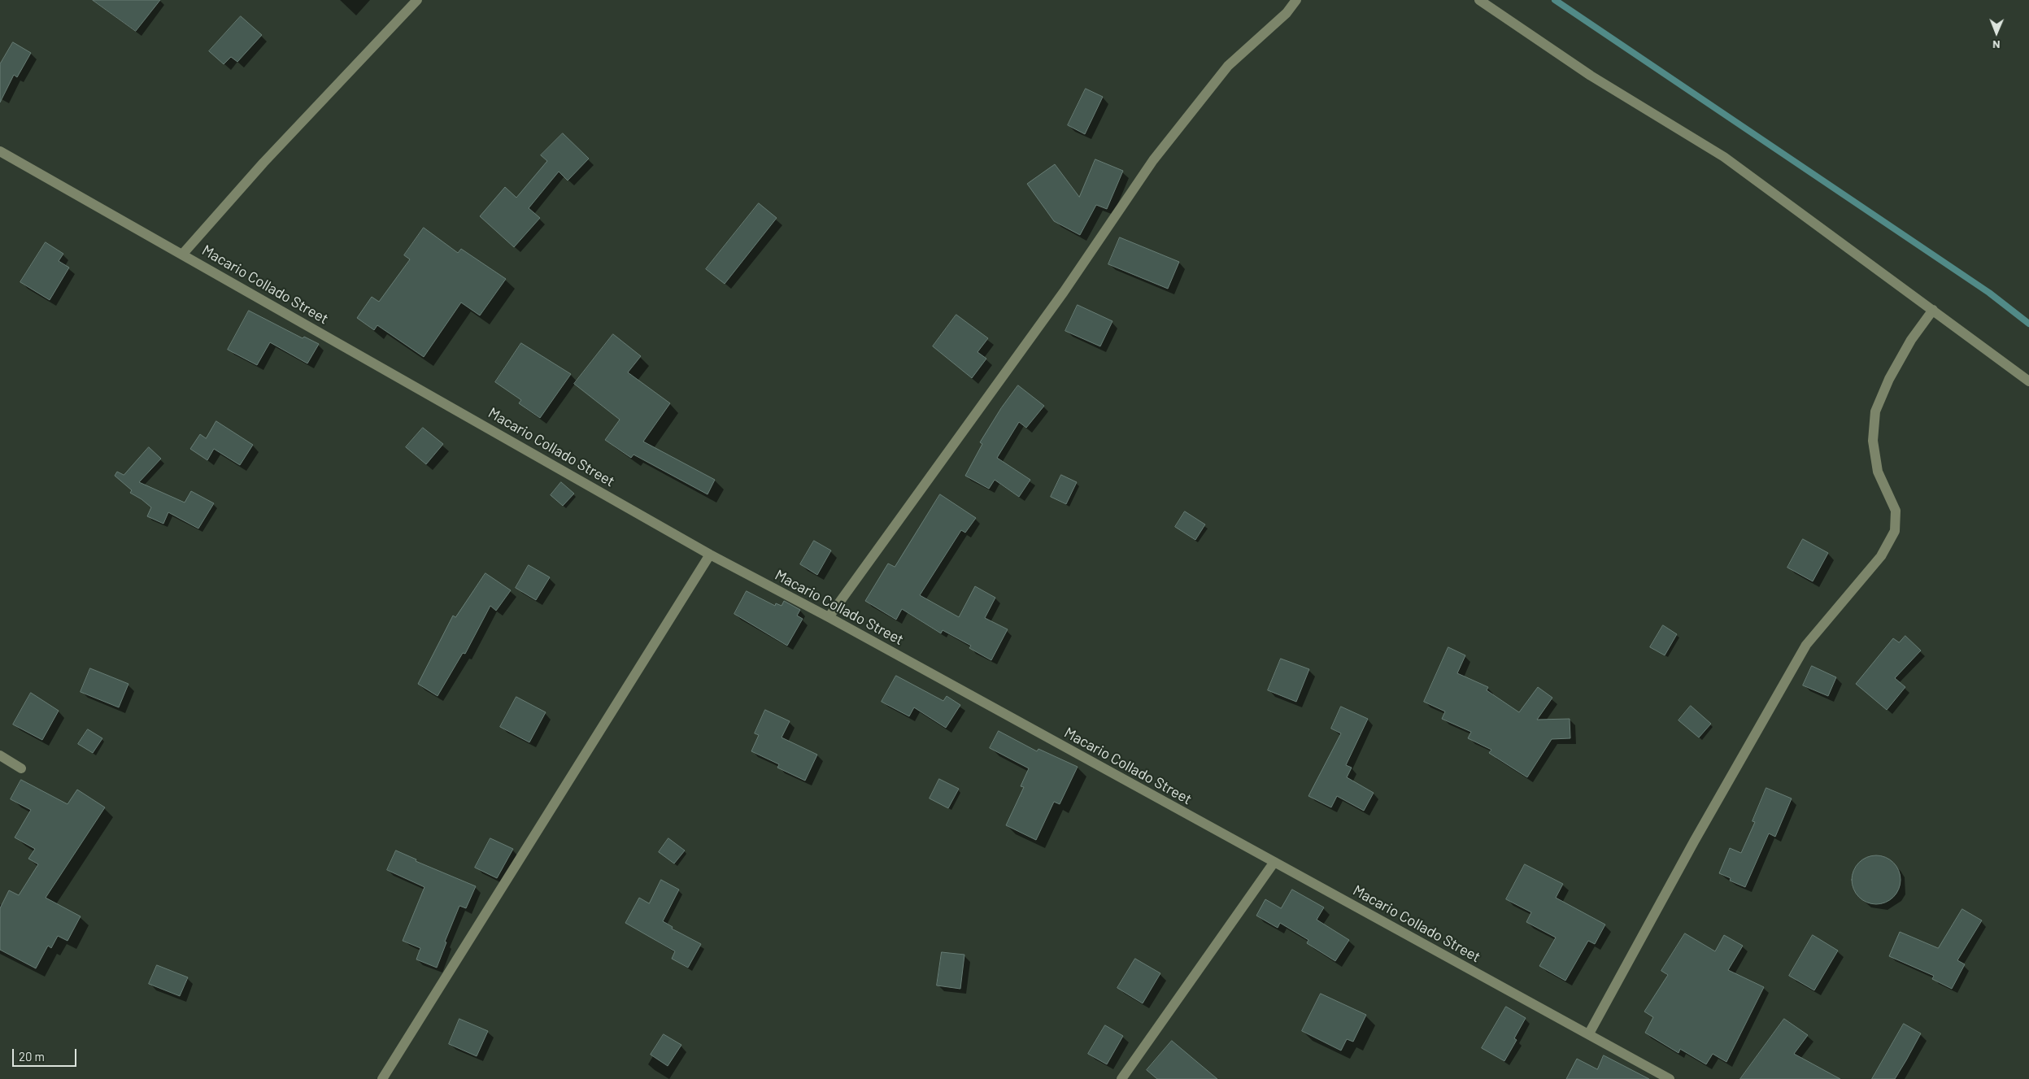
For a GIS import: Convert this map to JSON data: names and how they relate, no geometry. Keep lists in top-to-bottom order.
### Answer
{
  "streets": {
    "street": ["Macario Collado Street"]
  },
  "scale_bar": "20 m",
  "north": "bottom"
}
